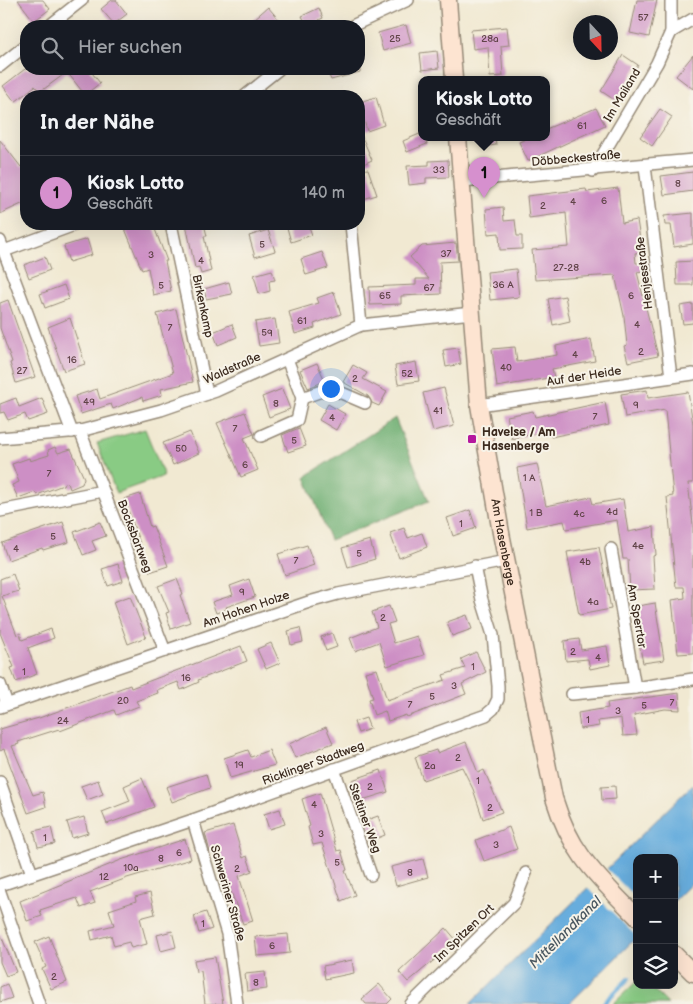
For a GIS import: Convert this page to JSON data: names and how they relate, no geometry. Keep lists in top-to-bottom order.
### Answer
{
  "streets": {
    "street": [
      "Im Mailand",
      "Döbbeckestraße",
      "Henjesstraße",
      "Birkenkamp",
      "Waldstraße",
      "Auf der Heide",
      "Bocksbartweg",
      "Am Hasenberge",
      "Am Hohen Holze",
      "Am Sperrtor",
      "Ricklinger Stadtweg",
      "Stettiner Weg",
      "Schweriner Straße",
      "Im Spitzen Ort"
    ]
  },
  "crossings": [
    ["Im Mailand", "Döbbeckestraße"],
    ["Döbbeckestraße", "Henjesstraße"],
    ["Döbbeckestraße", "Am Hasenberge"],
    ["Henjesstraße", "Auf der Heide"],
    ["Birkenkamp", "Waldstraße"],
    ["Waldstraße", "Bocksbartweg"],
    ["Waldstraße", "Am Hasenberge"],
    ["Auf der Heide", "Am Hasenberge"],
    ["Bocksbartweg", "Am Hohen Holze"],
    ["Am Hasenberge", "Am Hohen Holze"],
    ["Am Hohen Holze", "Ricklinger Stadtweg"],
    ["Ricklinger Stadtweg", "Stettiner Weg"],
    ["Ricklinger Stadtweg", "Schweriner Straße"]
  ],
  "water": ["Mittellandkanal"],
  "places": {
    "transit": ["Havelse / Am Hasenberge"]
  },
  "house_numbers": [
    "57",
    "25",
    "28a",
    "61",
    "33",
    "8",
    "6",
    "4",
    "2",
    "5",
    "37",
    "3",
    "4",
    "27-28",
    "36 A",
    "5",
    "67",
    "65",
    "6",
    "61",
    "4",
    "7",
    "59",
    "2",
    "4",
    "16",
    "40",
    "27",
    "52",
    "2",
    "49",
    "8",
    "9",
    "41",
    "7",
    "4",
    "7",
    "5",
    "50",
    "6",
    "7",
    "1 A",
    "4d",
    "1 B",
    "4c",
    "1",
    "5",
    "4e",
    "4",
    "5",
    "7",
    "4b",
    "9",
    "4a",
    "2",
    "2",
    "4",
    "1",
    "1",
    "16",
    "3",
    "5",
    "20",
    "7",
    "7",
    "5",
    "3",
    "1",
    "24",
    "2",
    "19",
    "2a",
    "1",
    "2",
    "4",
    "2",
    "3",
    "1",
    "3",
    "6",
    "8",
    "5",
    "10a",
    "2",
    "8",
    "12",
    "1",
    "6",
    "2",
    "8"
  ],
  "north": "bottom",
  "page": {
    "search": "Hier suchen",
    "popup": ["Kiosk Lotto", "Geschäft"],
    "heading": "In der Nähe",
    "list": [
      {
        "mark": "1",
        "name": "Kiosk Lotto",
        "note": "Geschäft",
        "value": "140 m"
      }
    ],
    "pins": "1",
    "map_buttons": ["+", "−"]
  }
}
